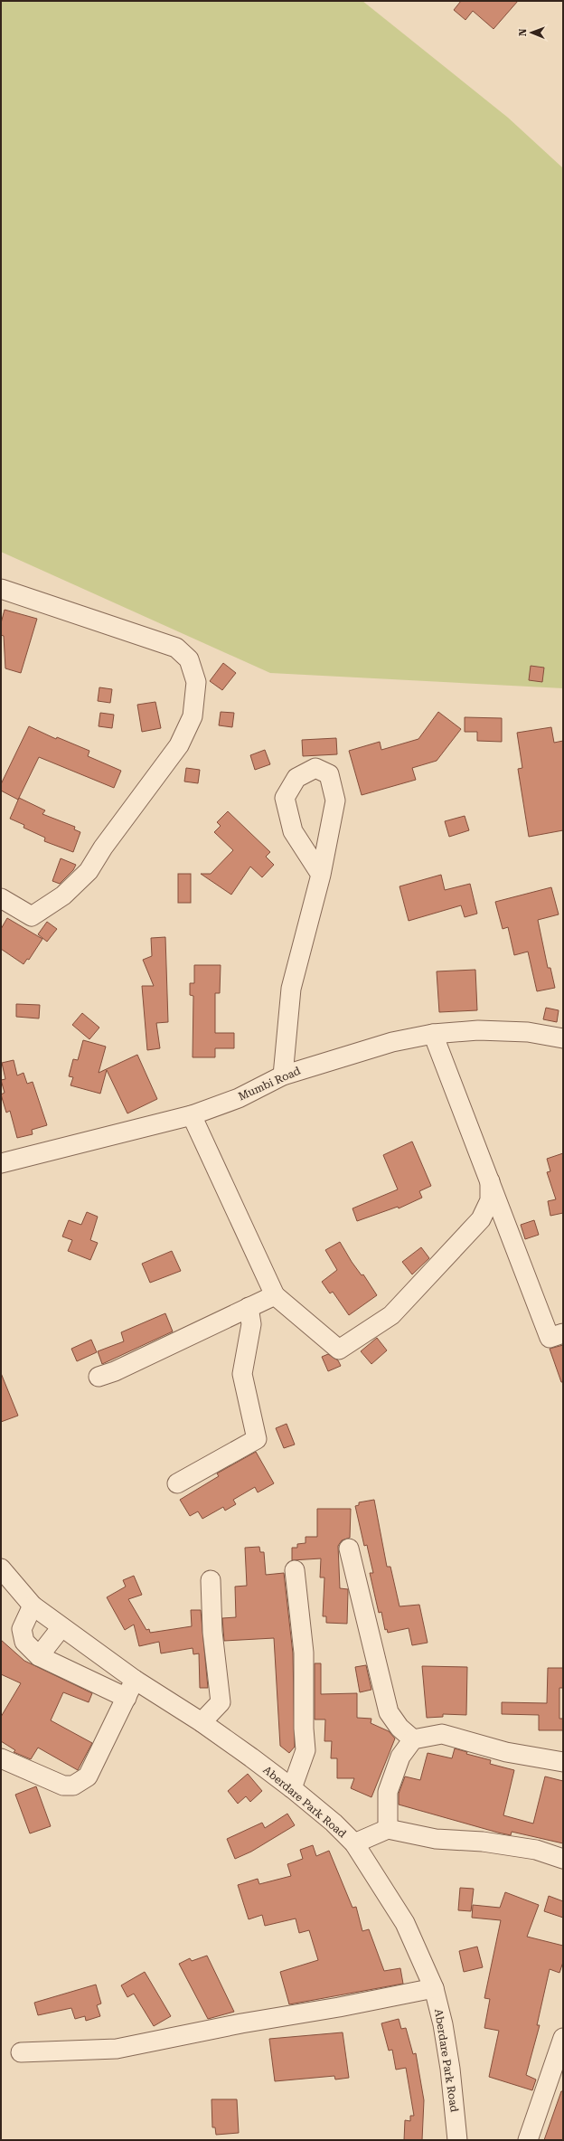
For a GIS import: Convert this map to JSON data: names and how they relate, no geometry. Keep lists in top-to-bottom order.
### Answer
{
  "streets": {
    "street": ["Mumbi Road", "Aberdare Park Road"]
  },
  "north": "left"
}
